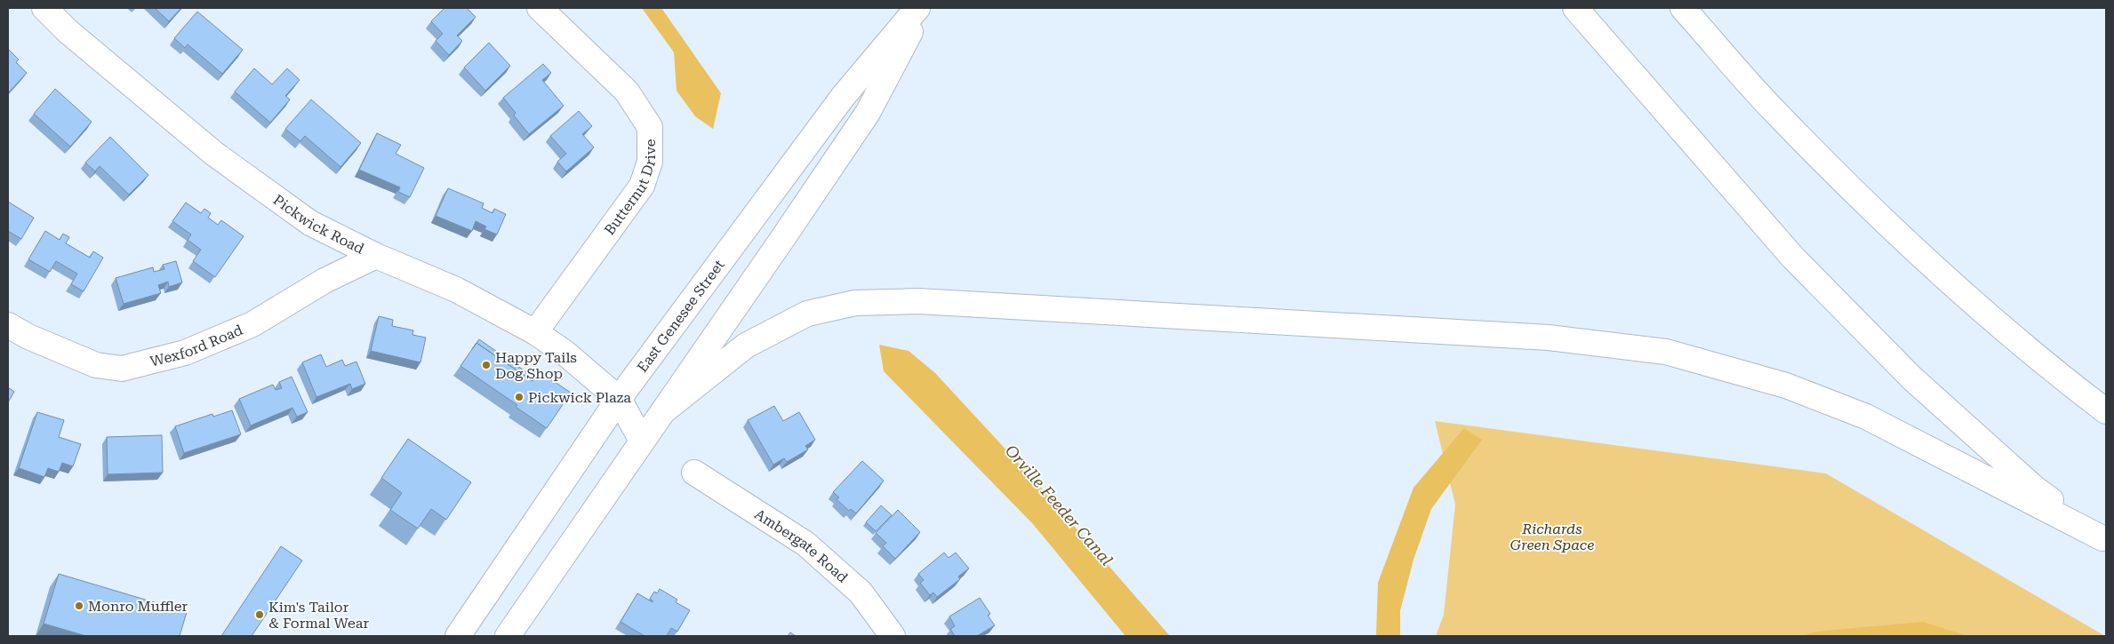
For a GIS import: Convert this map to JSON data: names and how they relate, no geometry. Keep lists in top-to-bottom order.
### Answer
{
  "streets": {
    "main road": [
      "Butternut Drive",
      "Pickwick Road",
      "East Genesee Street",
      "Wexford Road",
      "Ambergate Road"
    ]
  },
  "crossings": [
    ["Butternut Drive", "Pickwick Road"],
    ["Pickwick Road", "East Genesee Street"],
    ["Pickwick Road", "Wexford Road"]
  ],
  "water": ["Orville Feeder Canal"],
  "parks": ["Richards Green Space"],
  "places": [
    "Happy Tails Dog Shop",
    "Pickwick Plaza",
    "Monro Muffler",
    "Kim's Tailor & Formal Wear"
  ]
}
